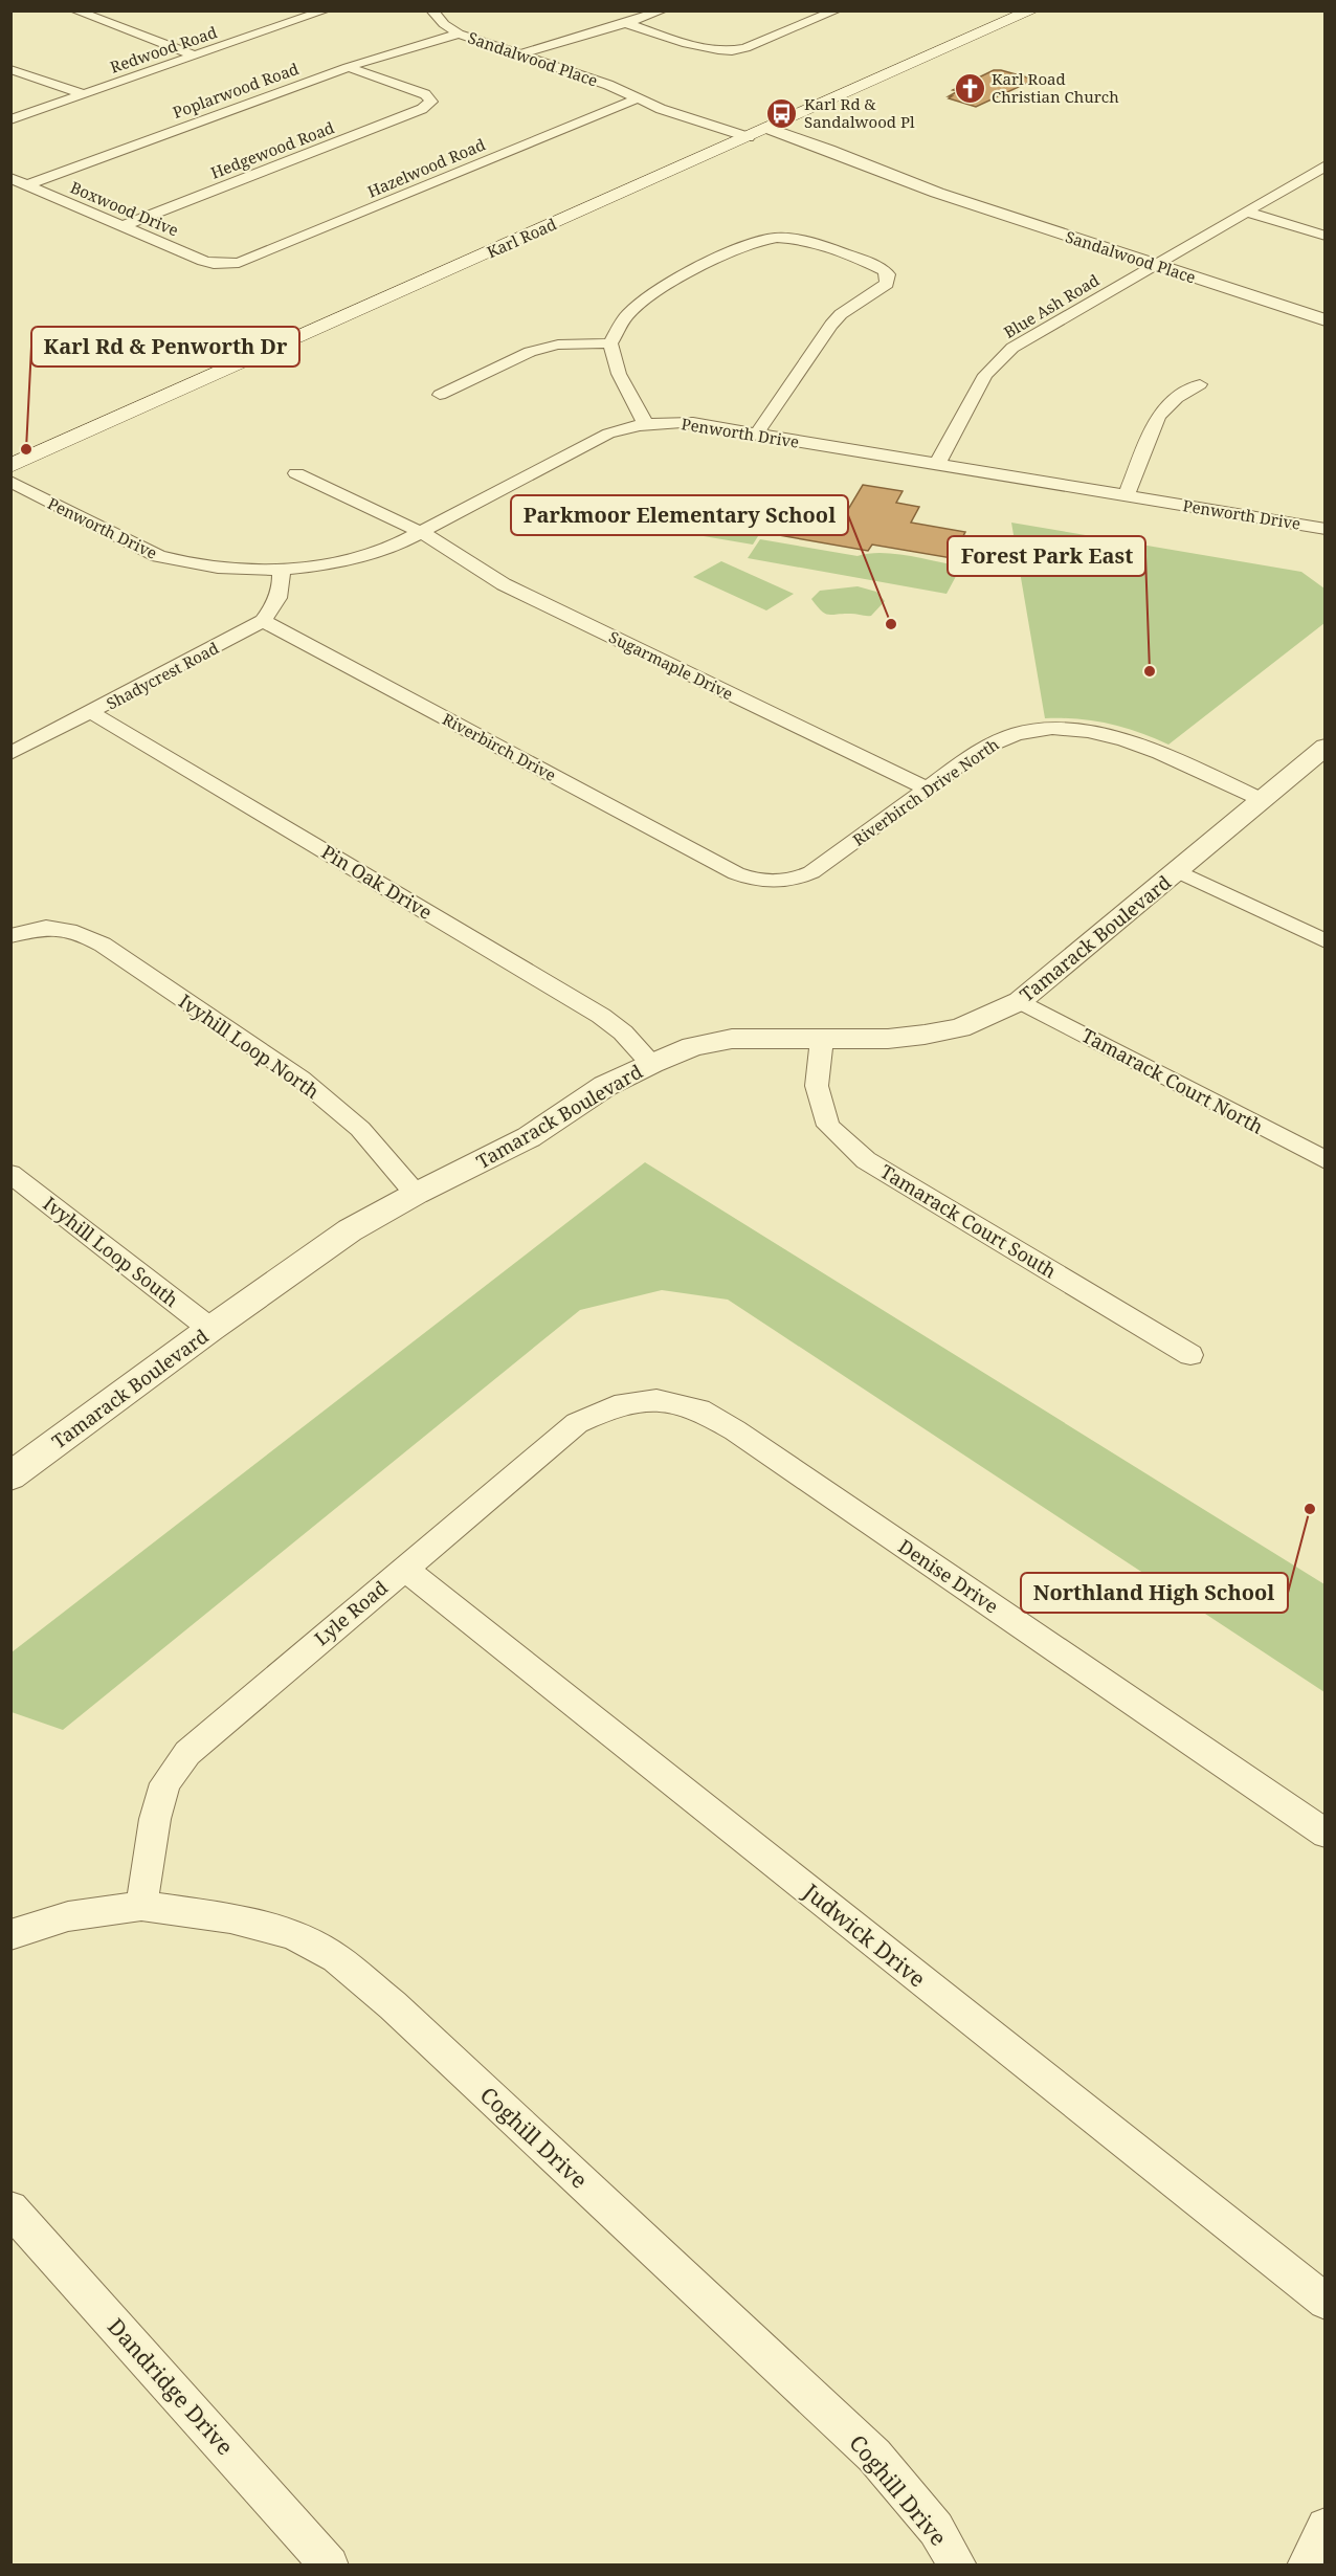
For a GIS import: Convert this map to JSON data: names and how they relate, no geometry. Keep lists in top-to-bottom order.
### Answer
{
  "streets": {
    "main road": ["Karl Road"],
    "street": [
      "Redwood Road",
      "Sandalwood Place",
      "Poplarwood Road",
      "Hedgewood Road",
      "Hazelwood Road",
      "Boxwood Drive",
      "Blue Ash Road",
      "Penworth Drive",
      "Sugarmaple Drive",
      "Shadycrest Road",
      "Riverbirch Drive",
      "Riverbirch Drive North",
      "Pin Oak Drive",
      "Tamarack Boulevard",
      "Ivyhill Loop North",
      "Tamarack Court North",
      "Tamarack Court South",
      "Ivyhill Loop South",
      "Denise Drive",
      "Lyle Road",
      "Judwick Drive",
      "Coghill Drive",
      "Dandridge Drive"
    ]
  },
  "crossings": [
    ["Sandalwood Place", "Poplarwood Road"],
    ["Sandalwood Place", "Hazelwood Road"],
    ["Sandalwood Place", "Karl Road"],
    ["Sandalwood Place", "Blue Ash Road"],
    ["Poplarwood Road", "Hedgewood Road"],
    ["Poplarwood Road", "Boxwood Drive"],
    ["Hedgewood Road", "Boxwood Drive"],
    ["Hazelwood Road", "Boxwood Drive"],
    ["Blue Ash Road", "Penworth Drive"],
    ["Penworth Drive", "Sugarmaple Drive"],
    ["Penworth Drive", "Shadycrest Road"],
    ["Sugarmaple Drive", "Riverbirch Drive North"],
    ["Shadycrest Road", "Riverbirch Drive"],
    ["Shadycrest Road", "Pin Oak Drive"],
    ["Riverbirch Drive", "Riverbirch Drive North"],
    ["Riverbirch Drive North", "Tamarack Boulevard"],
    ["Pin Oak Drive", "Tamarack Boulevard"],
    ["Tamarack Boulevard", "Ivyhill Loop North"],
    ["Tamarack Boulevard", "Tamarack Court North"],
    ["Tamarack Boulevard", "Tamarack Court South"],
    ["Tamarack Boulevard", "Ivyhill Loop South"],
    ["Denise Drive", "Lyle Road"],
    ["Lyle Road", "Judwick Drive"],
    ["Lyle Road", "Coghill Drive"]
  ],
  "places": {
    "church": ["Karl Road Christian Church"],
    "bus stop": ["Karl Rd & Sandalwood Pl"],
    "other": [
      "Karl Rd & Penworth Dr",
      "Parkmoor Elementary School",
      "Forest Park East",
      "Northland High School"
    ]
  }
}
